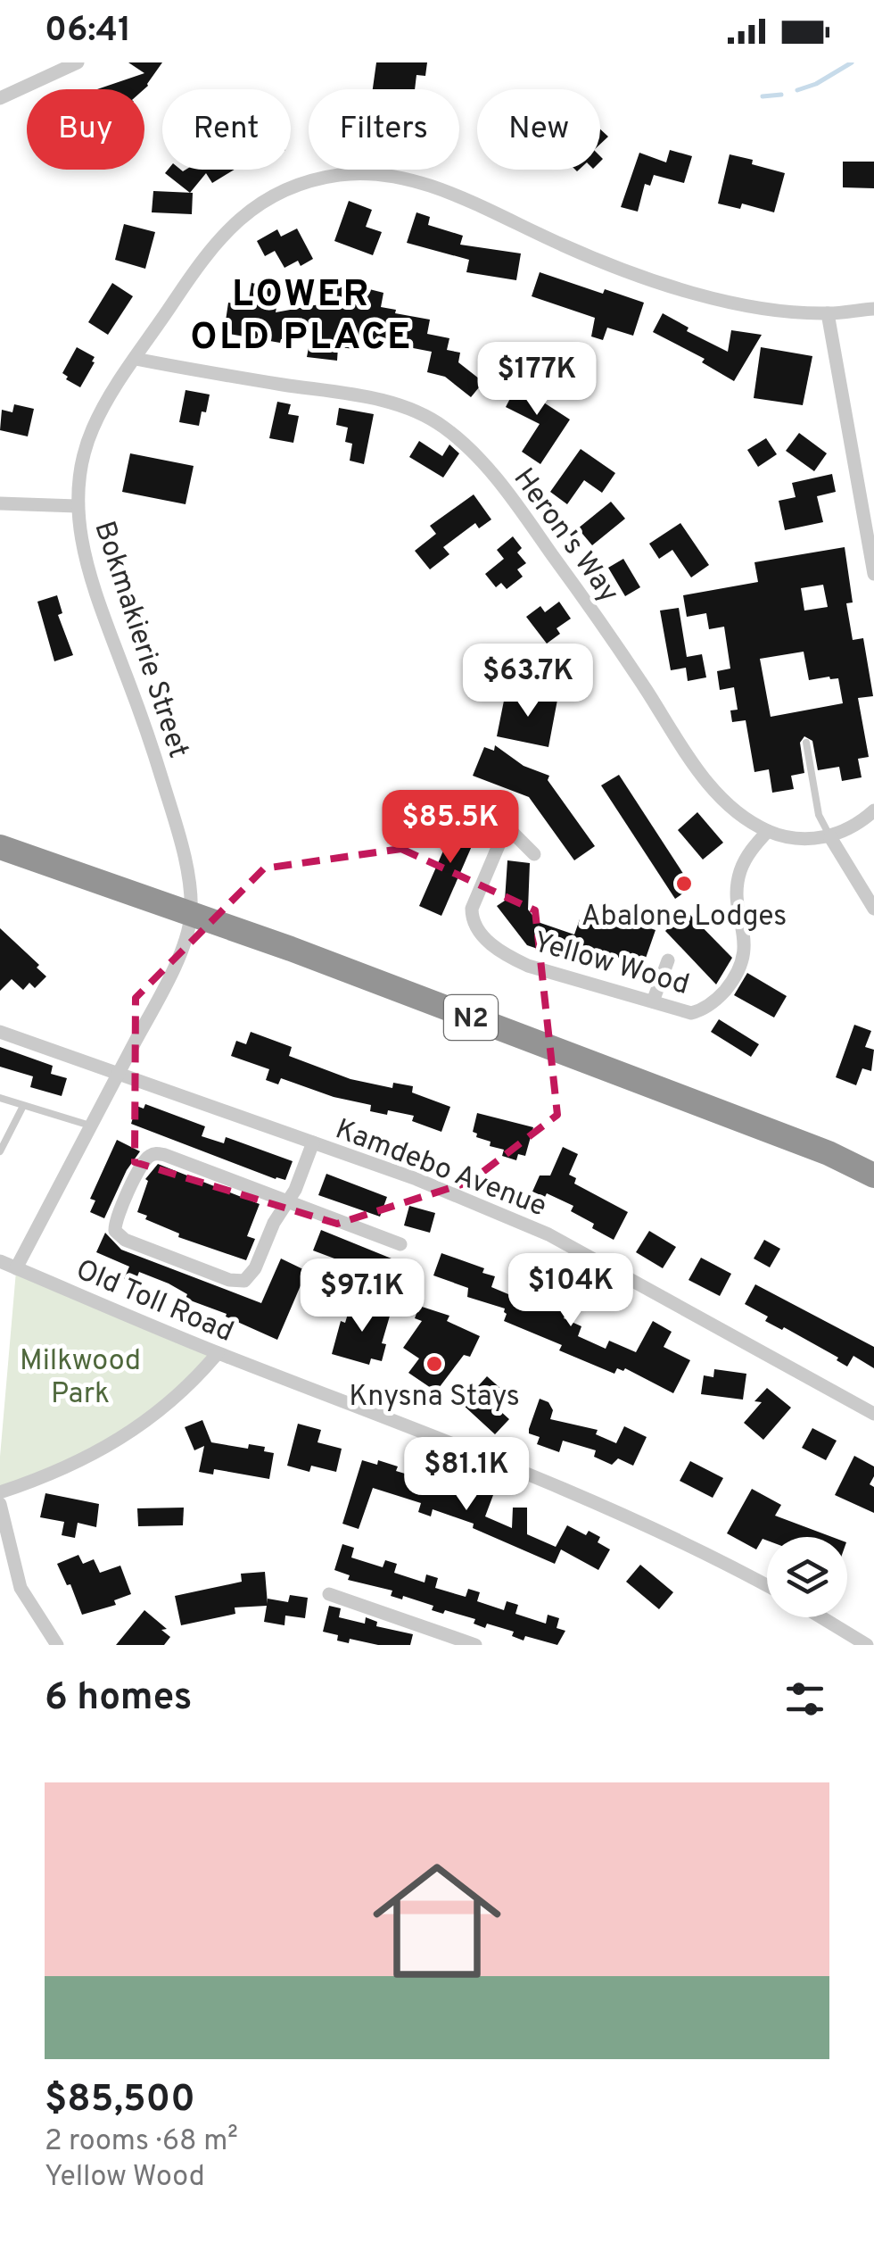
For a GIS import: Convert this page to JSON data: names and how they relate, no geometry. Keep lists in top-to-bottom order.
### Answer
{
  "streets": {
    "highway": ["N2"],
    "street": [
      "Heron's Way",
      "Bokmakierie Street",
      "Yellow Wood",
      "Kamdebo Avenue",
      "Old Toll Road"
    ]
  },
  "crossings": [
    ["Heron's Way", "Bokmakierie Street"],
    ["Heron's Way", "Yellow Wood"],
    ["Bokmakierie Street", "N2"],
    ["Bokmakierie Street", "Kamdebo Avenue"],
    ["Bokmakierie Street", "Old Toll Road"]
  ],
  "districts": ["LOWER OLD PLACE"],
  "parks": ["Milkwood Park"],
  "places": ["Abalone Lodges", "Knysna Stays"],
  "page": {
    "status": "06:41",
    "chip": [
      "Buy",
      "Rent",
      "Filters",
      "New"
    ],
    "price": [
      "$177K",
      "$63.7K",
      "$85.5K",
      "$104K",
      "$97.1K",
      "$81.1K"
    ],
    "heading": "6 homes",
    "list": [
      {
        "name": "$85,500",
        "note": "2 rooms · 68 m² · Yellow Wood"
      }
    ]
  }
}
